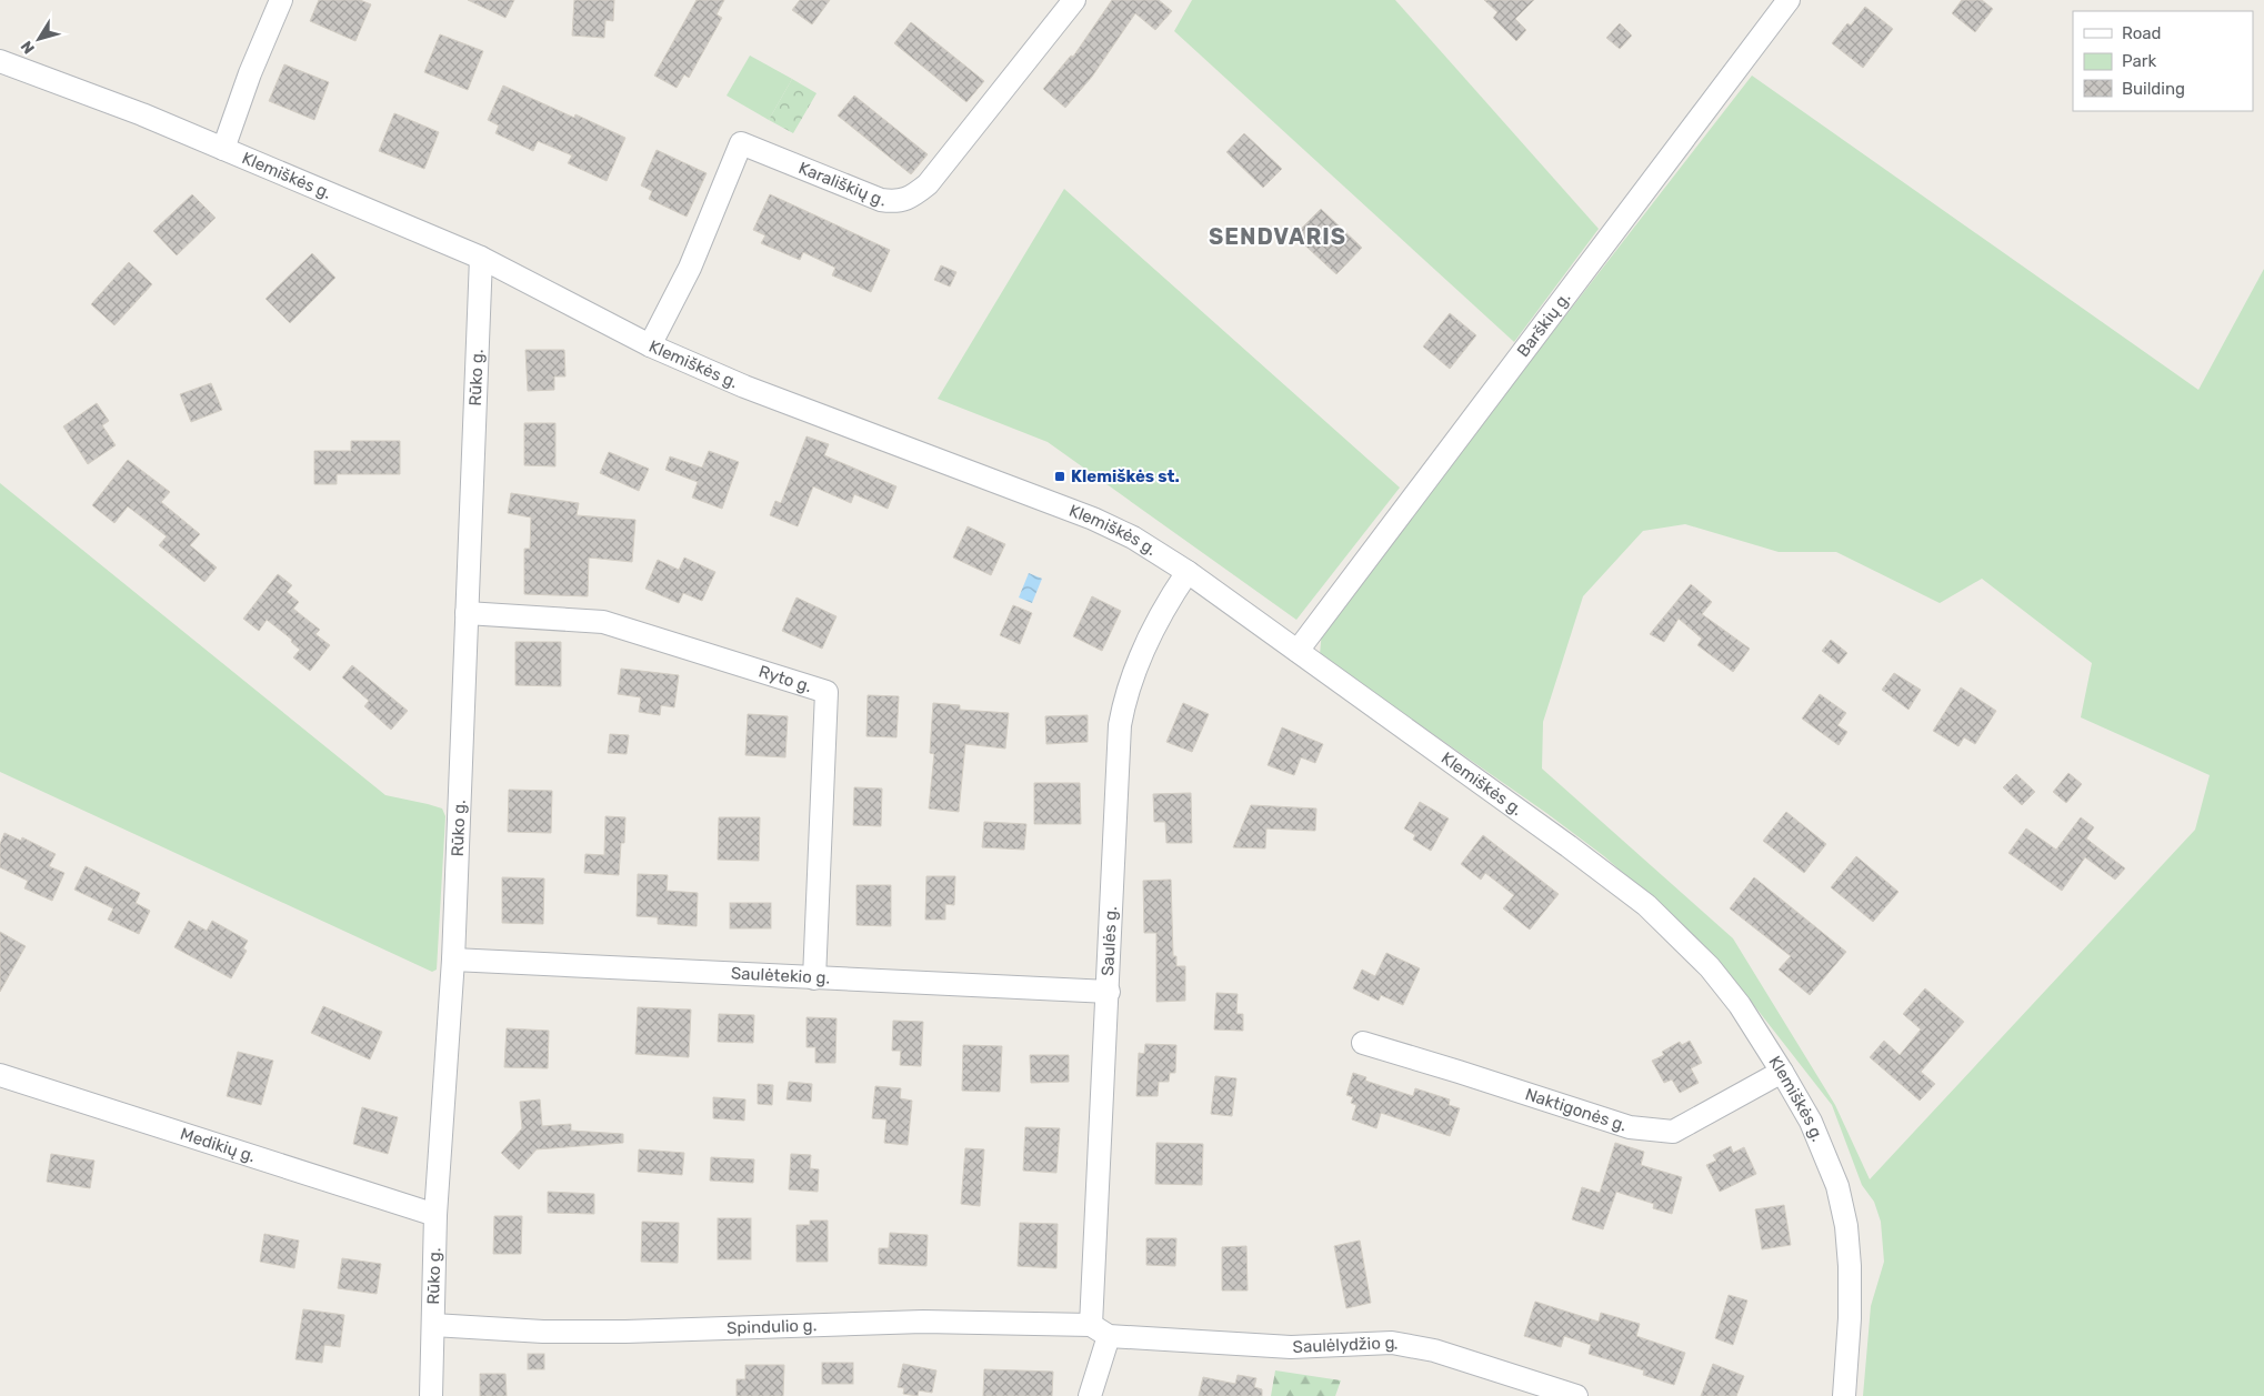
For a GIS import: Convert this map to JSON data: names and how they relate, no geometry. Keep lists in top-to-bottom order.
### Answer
{
  "streets": {
    "street": [
      "Klemiškės g.",
      "Karališkių g.",
      "Barškių g.",
      "Rūko g.",
      "Ryto g.",
      "Saulės g.",
      "Saulėtekio g.",
      "Naktigonės g.",
      "Medikių g.",
      "Spindulio g.",
      "Saulėlydžio g."
    ]
  },
  "crossings": [
    ["Klemiškės g.", "Karališkių g."],
    ["Klemiškės g.", "Barškių g."],
    ["Klemiškės g.", "Rūko g."],
    ["Klemiškės g.", "Saulės g."],
    ["Klemiškės g.", "Naktigonės g."],
    ["Rūko g.", "Ryto g."],
    ["Rūko g.", "Saulėtekio g."],
    ["Rūko g.", "Medikių g."],
    ["Rūko g.", "Spindulio g."],
    ["Ryto g.", "Saulėtekio g."],
    ["Saulės g.", "Saulėtekio g."],
    ["Saulės g.", "Spindulio g."],
    ["Saulės g.", "Saulėlydžio g."],
    ["Spindulio g.", "Saulėlydžio g."]
  ],
  "districts": ["SENDVARIS"],
  "places": {
    "transit": ["Klemiškės st."]
  },
  "legend": ["Road", "Park", "Building"],
  "north": "bottom left"
}
